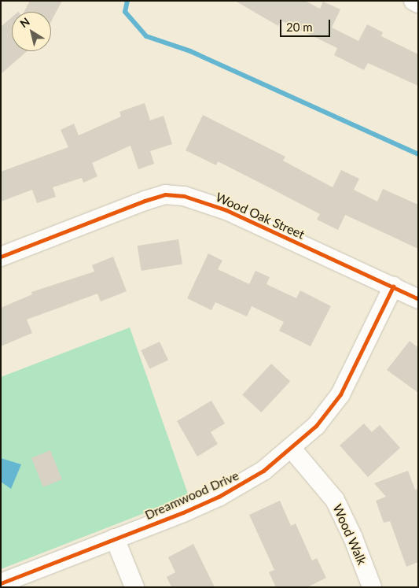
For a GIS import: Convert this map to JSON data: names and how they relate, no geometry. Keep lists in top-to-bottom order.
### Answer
{
  "streets": {
    "street": ["Wood Oak Street", "Dreamwood Drive", "Wood Walk"]
  },
  "crossings": [
    ["Wood Oak Street", "Dreamwood Drive"],
    ["Dreamwood Drive", "Wood Walk"]
  ],
  "scale_bar": "20 m",
  "north": "top left"
}
